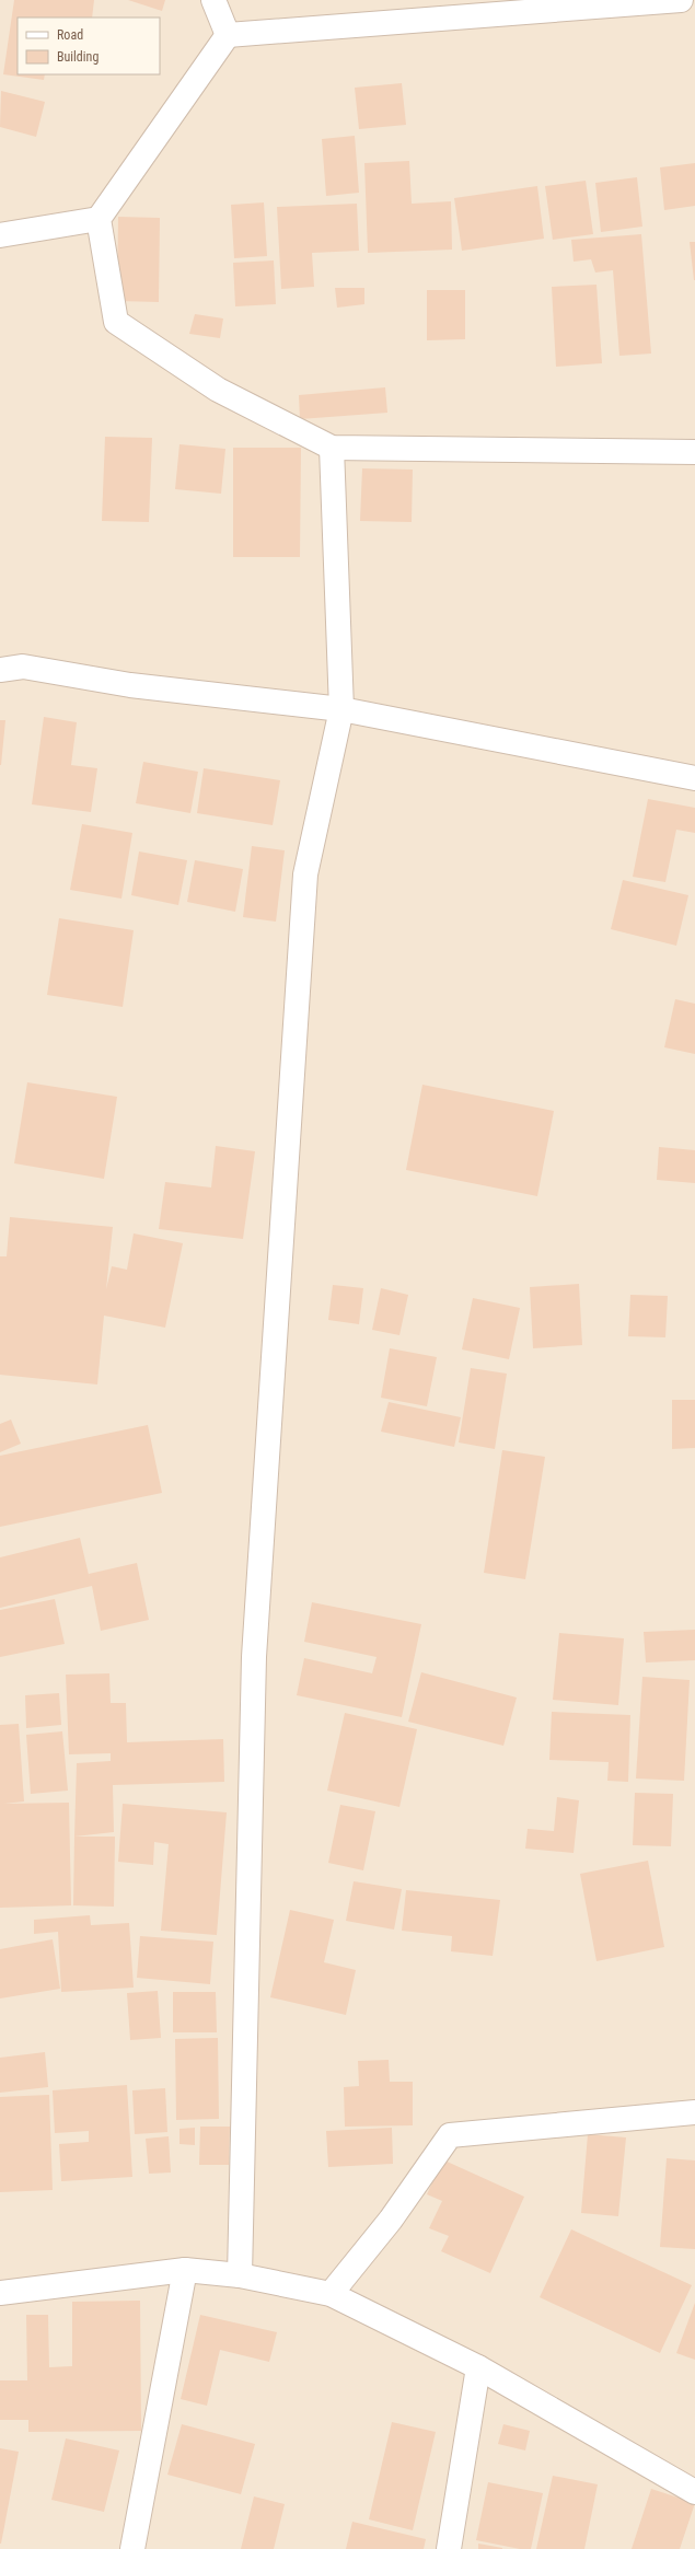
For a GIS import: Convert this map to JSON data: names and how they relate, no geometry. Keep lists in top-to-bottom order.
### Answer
{
  "legend": ["Road", "Building"]
}
